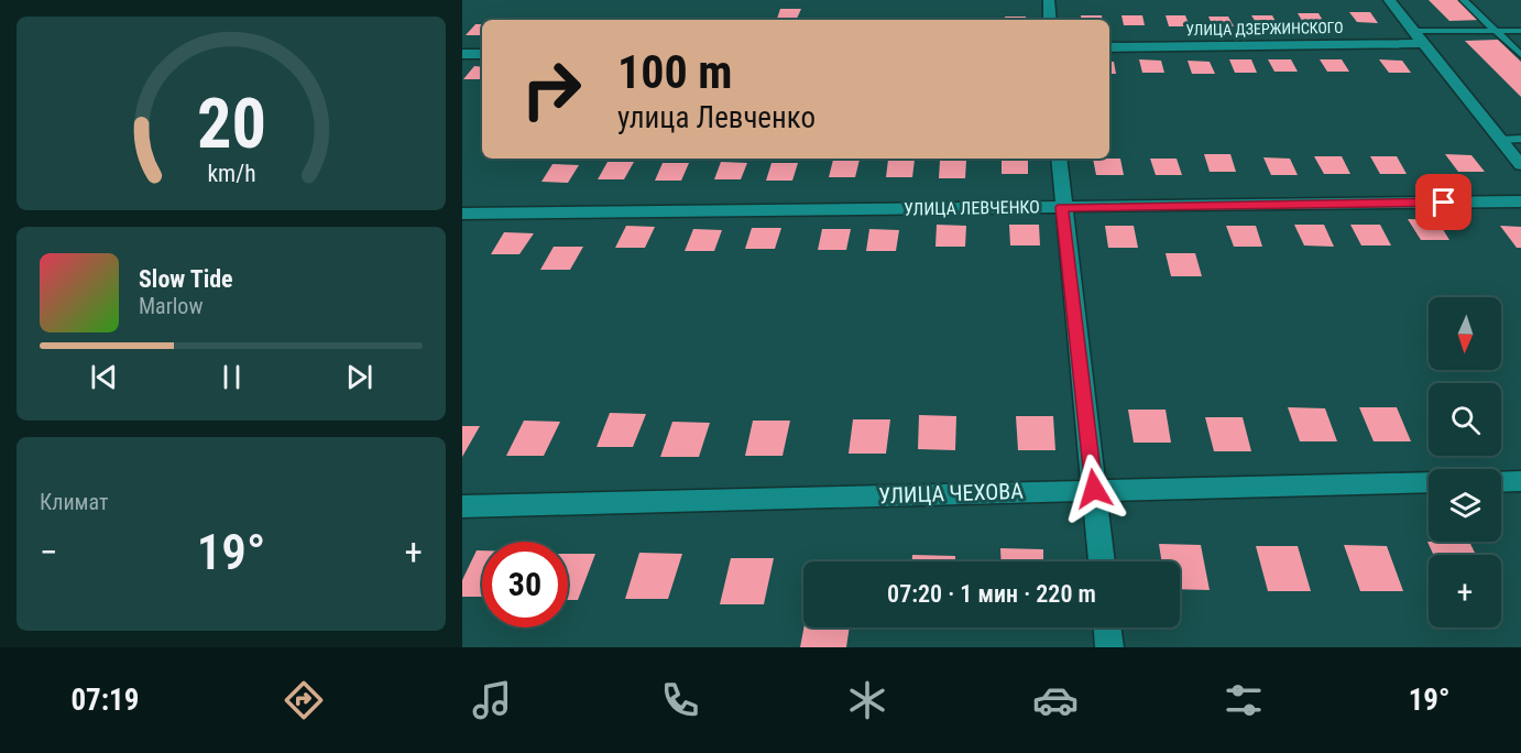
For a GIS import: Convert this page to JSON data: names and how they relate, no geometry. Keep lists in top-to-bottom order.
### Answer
{
  "streets": {
    "street": ["УЛИЦА ДЗЕРЖИНСКОГО", "УЛИЦА ЛЕВЧЕНКО", "УЛИЦА ЧЕХОВА"]
  },
  "north": "bottom",
  "page": {
    "turn": ["100 m", "улица Левченко"],
    "song": ["Slow Tide", "Marlow"],
    "map_buttons": "+",
    "tile": "Климат",
    "heat": ["−", "19°", "+"],
    "limit": "30",
    "trip": "07:20 · 1 мин · 220 m",
    "tabs": ["07:19", "19°"],
    "gauge": ["20", "km/h"]
  }
}
